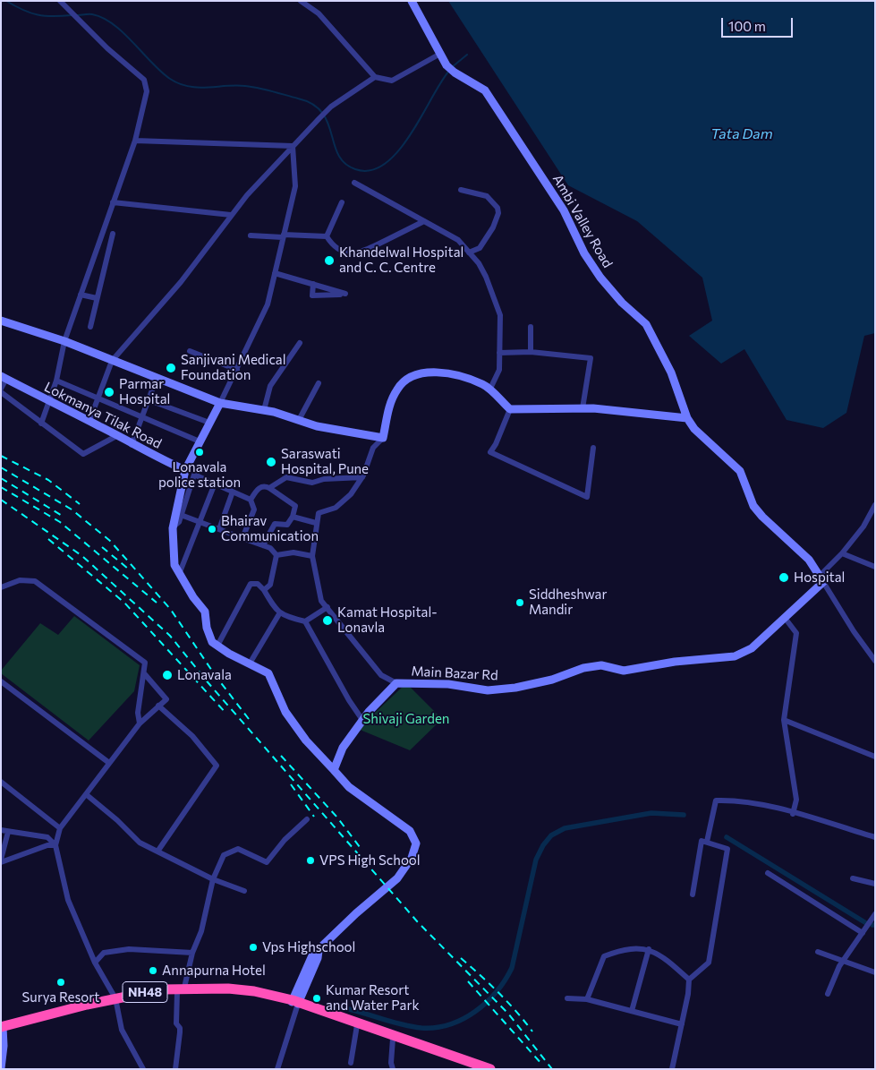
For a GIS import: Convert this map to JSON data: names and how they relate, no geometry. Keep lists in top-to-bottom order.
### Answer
{
  "streets": {
    "highway": ["NH48"],
    "main road": ["Ambi Valley Road", "Lokmanya Tilak Road", "Main Bazar Rd"]
  },
  "crossings": [
    ["Ambi Valley Road", "Main Bazar Rd"]
  ],
  "water": ["Tata Dam"],
  "parks": ["Shivaji Garden"],
  "places": [
    "Khandelwal Hospital and C. C. Centre",
    "Sanjivani Medical Foundation",
    "Parmar Hospital",
    "Lonavala police station",
    "Saraswati Hospital, Pune",
    "Bhairav Communication",
    "Hospital",
    "Siddheshwar Mandir",
    "Kamat Hospital- Lonavla",
    "Lonavala",
    "VPS High School",
    "Vps Highschool",
    "Annapurna Hotel",
    "Surya Resort",
    "Kumar Resort and Water Park"
  ],
  "scale_bar": "100 m"
}
